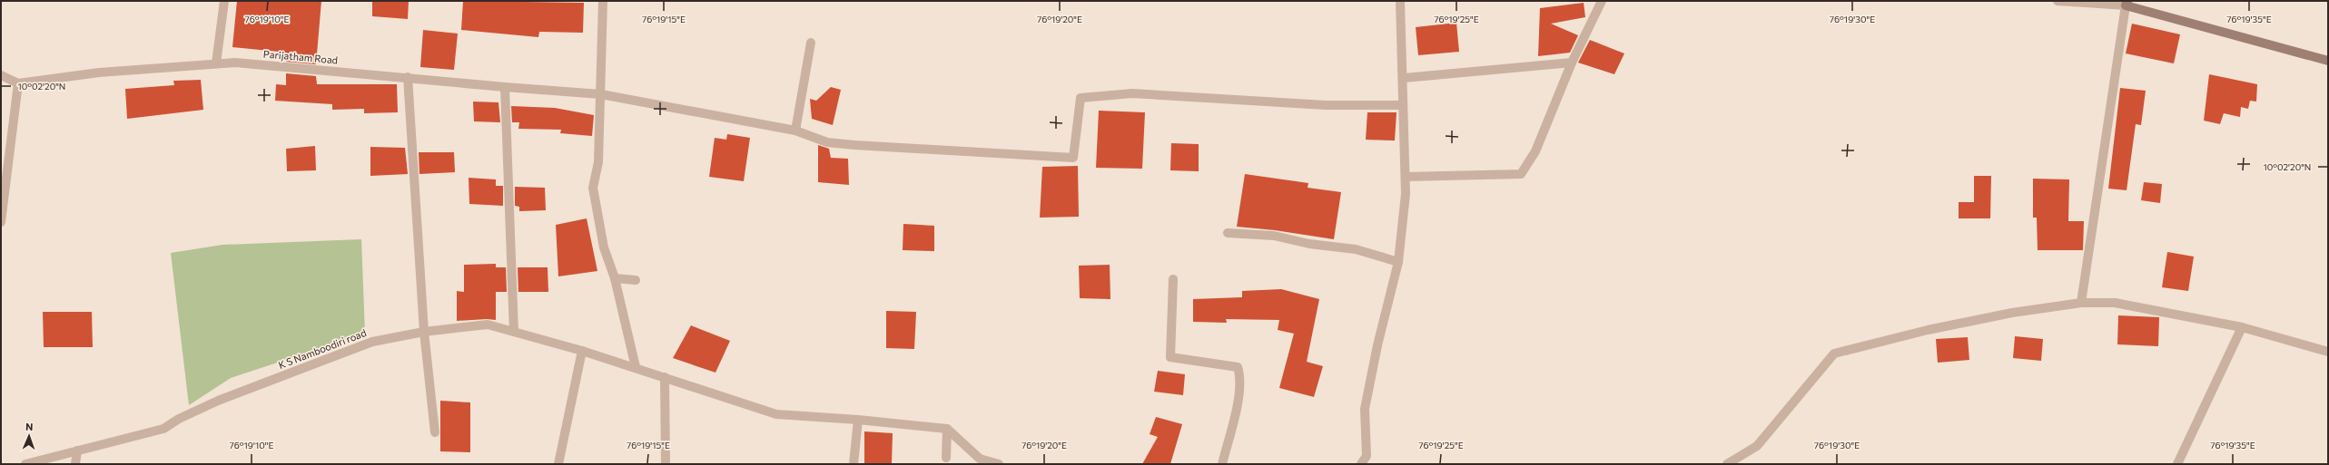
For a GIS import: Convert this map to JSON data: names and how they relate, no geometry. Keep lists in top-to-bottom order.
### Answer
{
  "streets": {
    "street": ["Parijatham Road", "K S Namboodiri road"]
  },
  "north": "top",
  "coordinates": [
    "76°19'10\"E",
    "76°19'15\"E",
    "76°19'20\"E",
    "76°19'25\"E",
    "76°19'30\"E",
    "76°19'35\"E",
    "10°02'20\"N"
  ]
}
